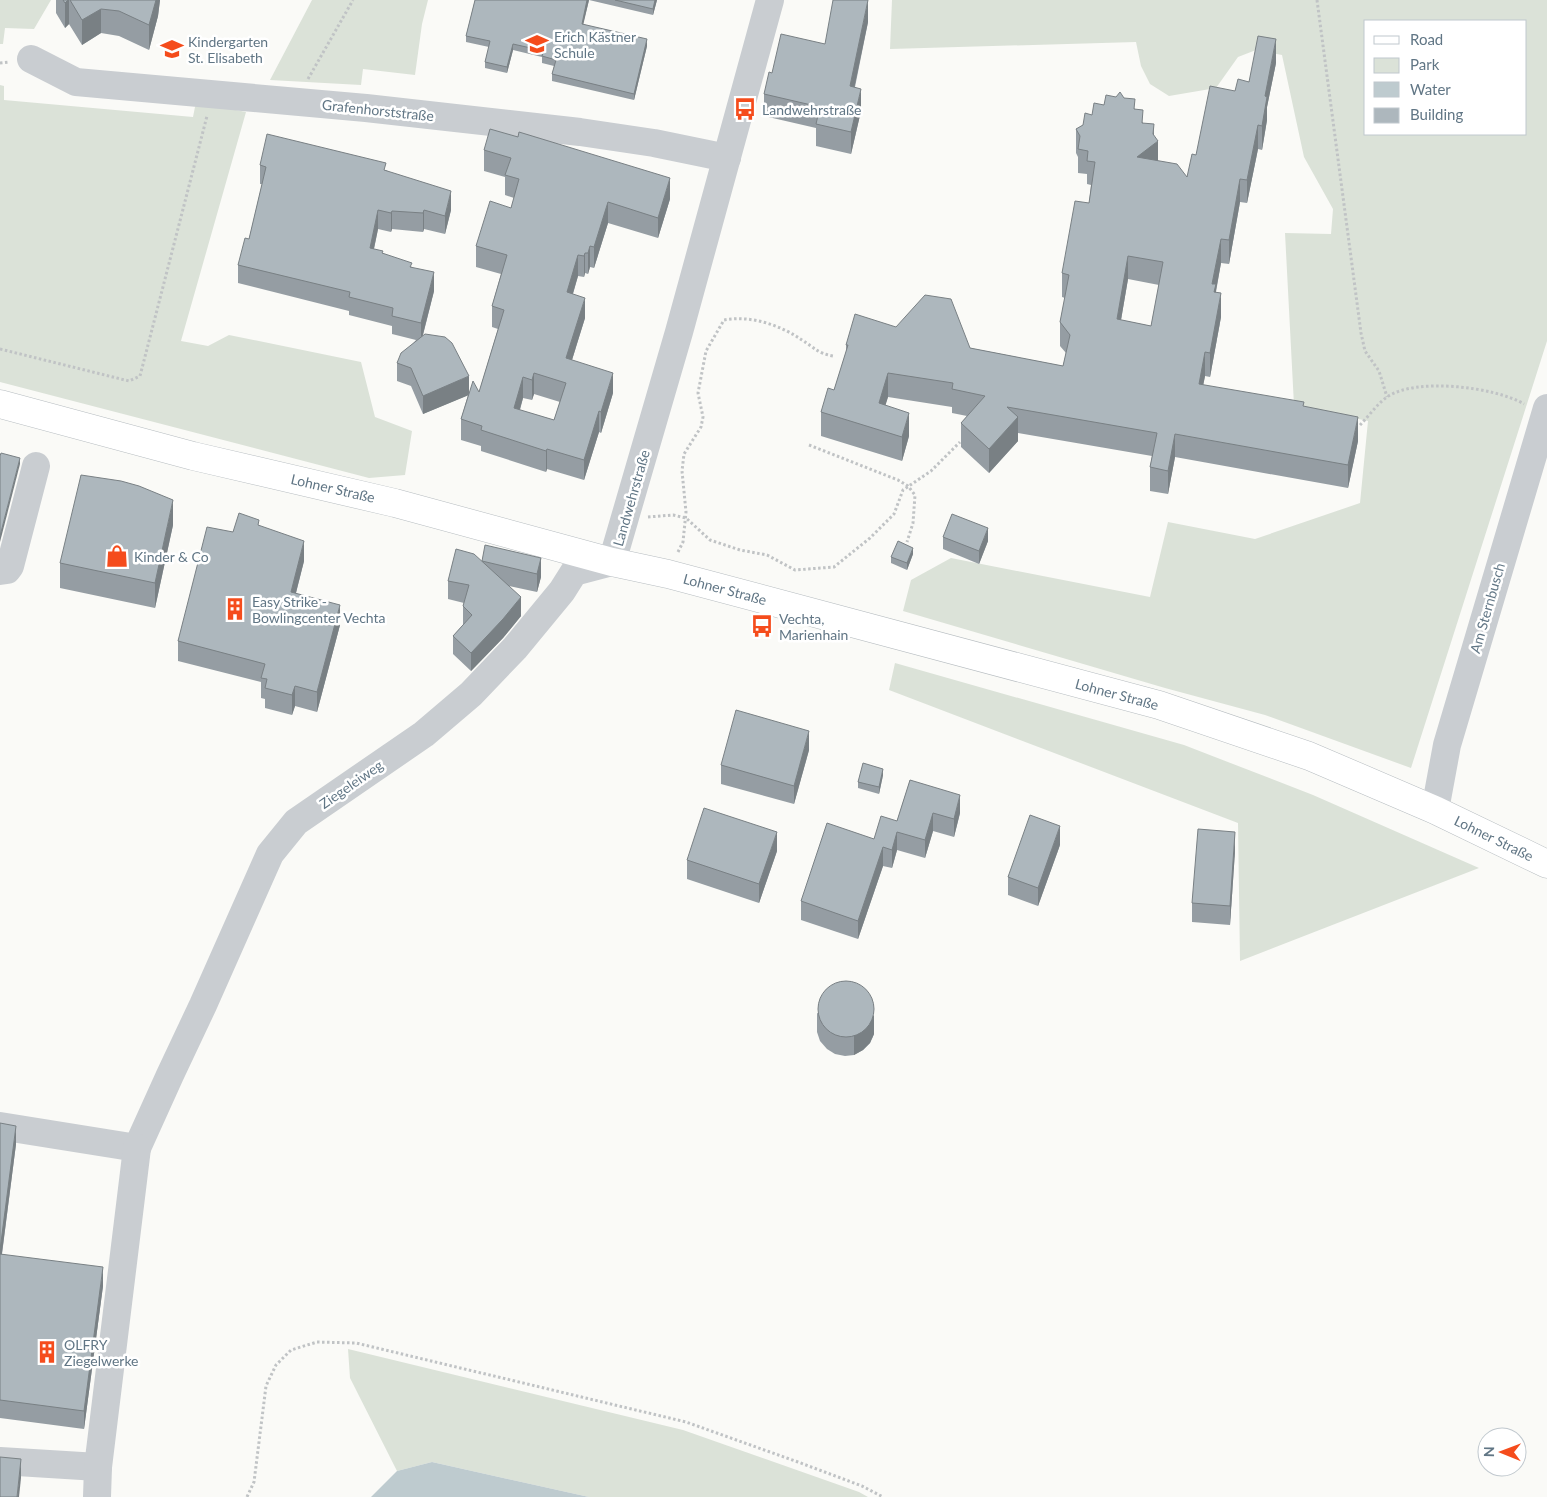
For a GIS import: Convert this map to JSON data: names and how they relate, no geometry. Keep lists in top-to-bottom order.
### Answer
{
  "streets": {
    "main road": ["Lohner Straße"],
    "street": [
      "Grafenhorststraße",
      "Landwehrstraße",
      "Am Sternbusch",
      "Ziegeleiweg"
    ]
  },
  "crossings": [
    ["Grafenhorststraße", "Landwehrstraße"],
    ["Lohner Straße", "Landwehrstraße"],
    ["Lohner Straße", "Am Sternbusch"],
    ["Lohner Straße", "Ziegeleiweg"],
    ["Landwehrstraße", "Ziegeleiweg"]
  ],
  "places": {
    "school or university": ["Erich Kästner Schule", "Kindergarten St. Elisabeth"],
    "bus stop": ["Landwehrstraße", "Vechta, Marienhain"],
    "shop": ["Kinder & Co"],
    "building": ["Easy Strike - Bowlingcenter Vechta", "OLFRY Ziegelwerke"]
  },
  "legend": [
    "Road",
    "Park",
    "Water",
    "Building"
  ],
  "north": "left"
}
